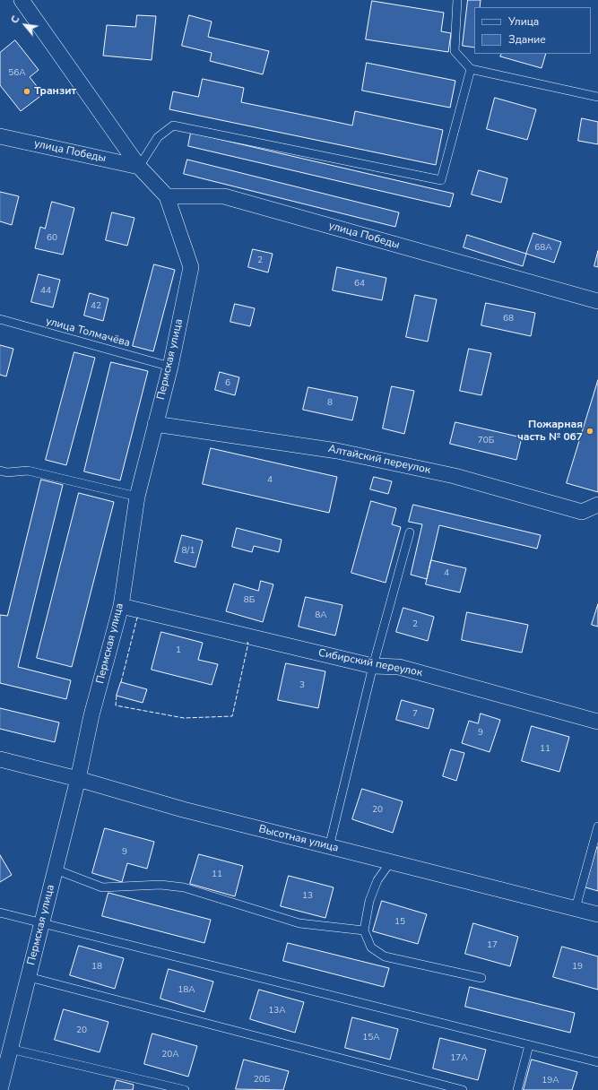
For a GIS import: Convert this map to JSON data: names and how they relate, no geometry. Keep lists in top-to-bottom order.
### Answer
{
  "streets": {
    "street": [
      "улица Победы",
      "Пермская улица",
      "Алтайский переулок",
      "Сибирский переулок",
      "Высотная улица"
    ],
    "lane": ["улица Толмачёва"]
  },
  "crossings": [
    ["улица Победы", "Пермская улица"],
    ["улица Толмачёва", "Пермская улица"],
    ["Пермская улица", "Алтайский переулок"],
    ["Пермская улица", "Сибирский переулок"],
    ["Пермская улица", "Высотная улица"]
  ],
  "places": ["Транзит", "Пожарная часть № 067"],
  "house_numbers": [
    "56А",
    "60",
    "68А",
    "2",
    "64",
    "44",
    "42",
    "68",
    "6",
    "8",
    "70Б",
    "4",
    "8/1",
    "4",
    "8Б",
    "8А",
    "2",
    "1",
    "3",
    "7",
    "9",
    "11",
    "20",
    "9",
    "11",
    "13",
    "15",
    "17",
    "18",
    "19",
    "18А",
    "13А",
    "20",
    "15А",
    "20А",
    "17А",
    "20Б",
    "19А"
  ],
  "legend": ["Улица", "Здание"],
  "north": "top left"
}
